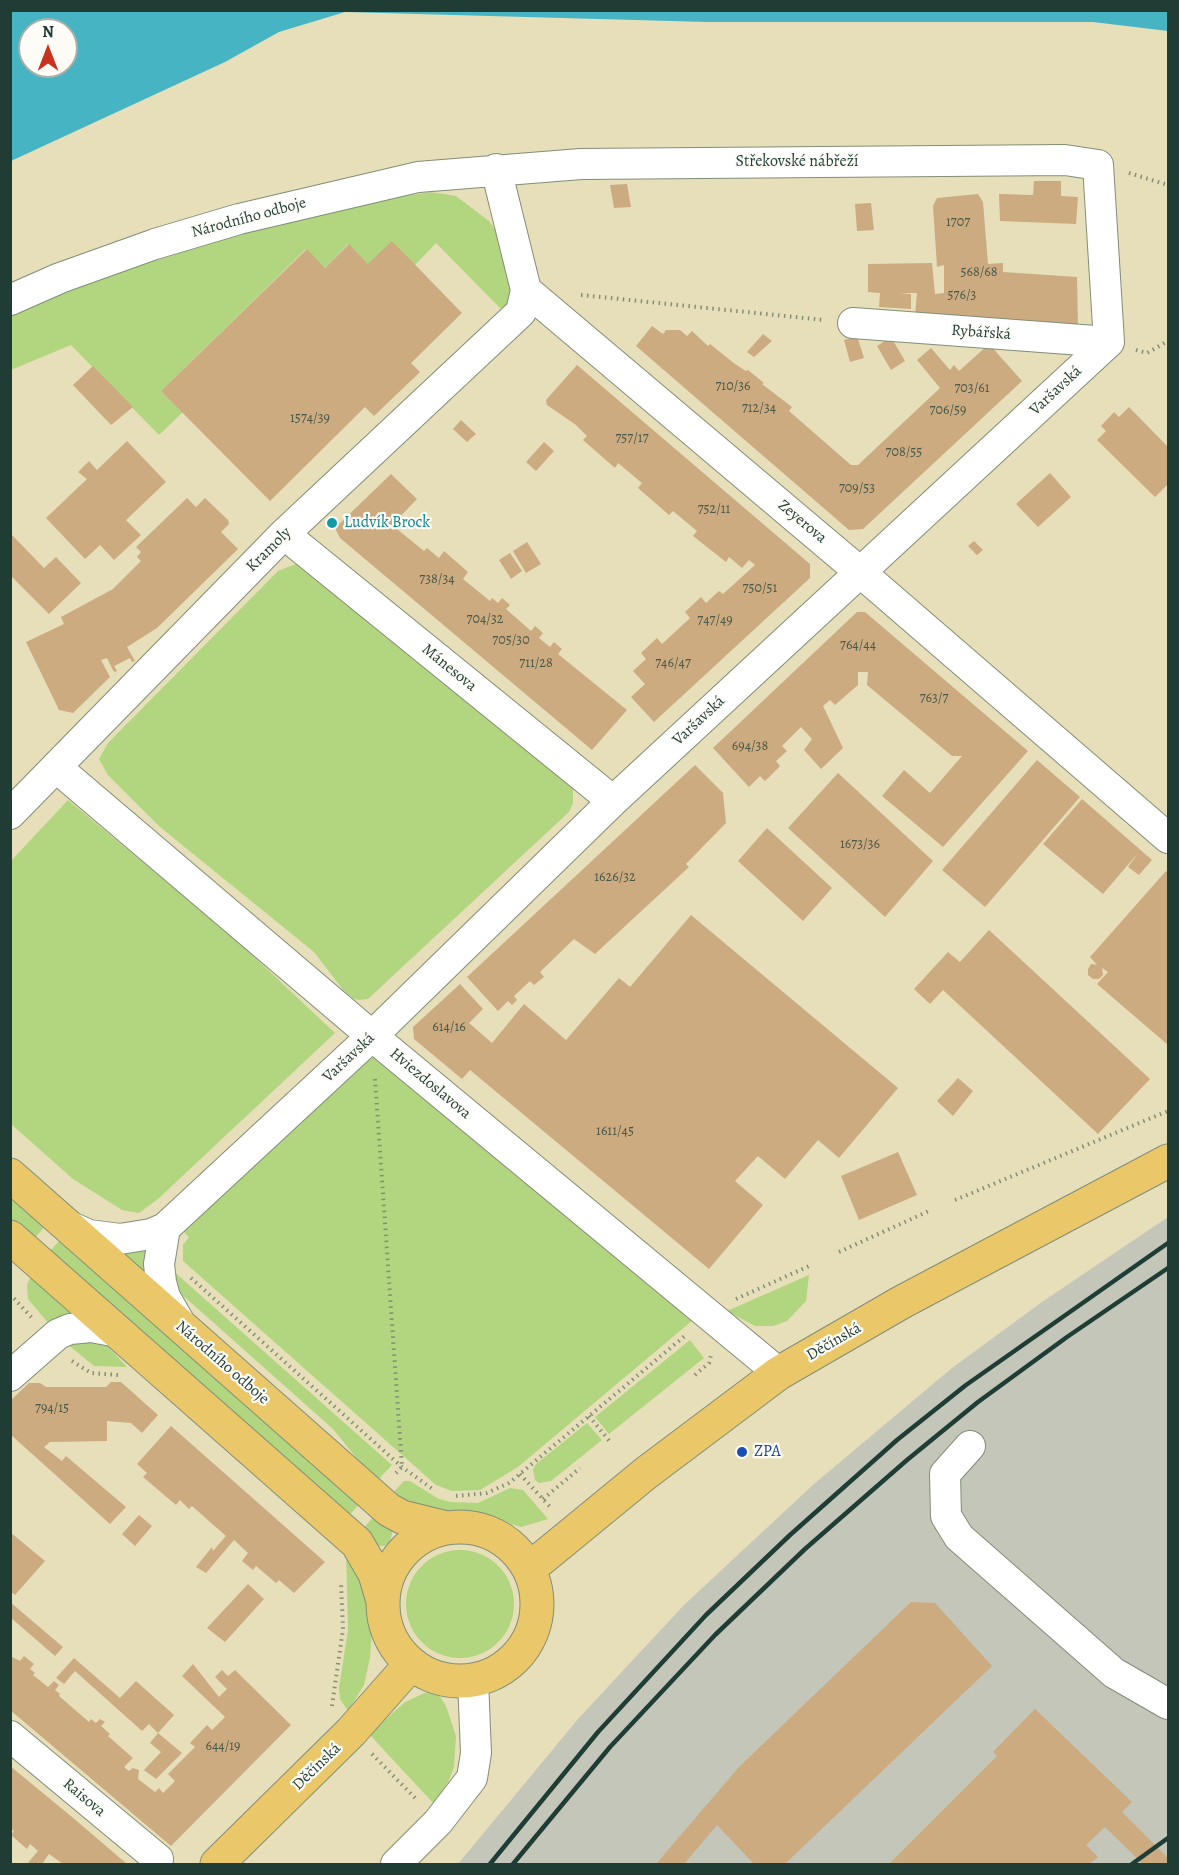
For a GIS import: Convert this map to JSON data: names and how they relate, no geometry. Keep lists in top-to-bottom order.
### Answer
{
  "streets": {
    "main road": ["Národního odboje", "Děčínská"],
    "street": [
      "Střekovské nábřeží",
      "Rybářská",
      "Varšavská",
      "Zeyerova",
      "Kramoly",
      "Mánesova",
      "Hviezdoslavova",
      "Raisova"
    ]
  },
  "crossings": [
    ["Střekovské nábřeží", "Národního odboje"],
    ["Národního odboje", "Varšavská"],
    ["Národního odboje", "Děčínská"],
    ["Rybářská", "Varšavská"],
    ["Varšavská", "Zeyerova"],
    ["Varšavská", "Mánesova"],
    ["Varšavská", "Hviezdoslavova"],
    ["Zeyerova", "Kramoly"],
    ["Kramoly", "Mánesova"],
    ["Kramoly", "Hviezdoslavova"],
    ["Hviezdoslavova", "Děčínská"]
  ],
  "places": ["Ludvík Brock", "ZPA"],
  "house_numbers": [
    "1707",
    "568/68",
    "576/3",
    "710/36",
    "703/61",
    "712/34",
    "706/59",
    "1574/39",
    "757/17",
    "708/55",
    "709/53",
    "752/11",
    "738/34",
    "750/51",
    "704/32",
    "747/49",
    "705/30",
    "764/44",
    "711/28",
    "746/47",
    "763/7",
    "694/38",
    "1673/36",
    "1626/32",
    "614/16",
    "1611/45",
    "794/15",
    "644/19"
  ],
  "north": "top"
}
